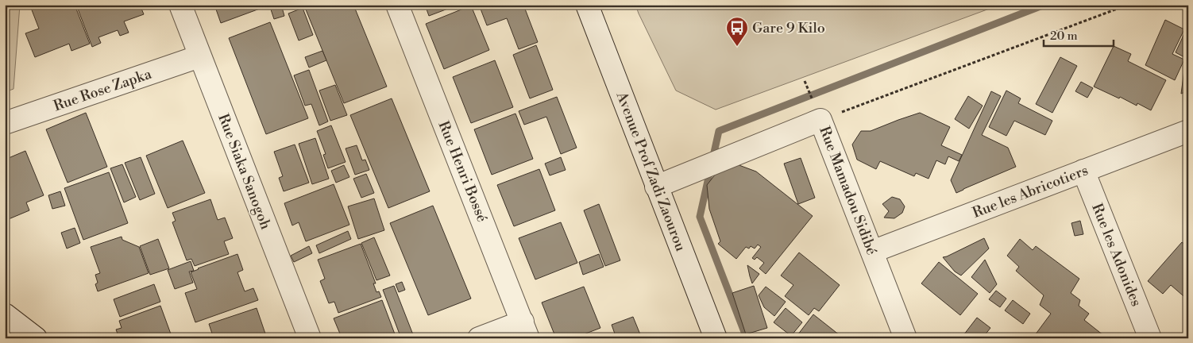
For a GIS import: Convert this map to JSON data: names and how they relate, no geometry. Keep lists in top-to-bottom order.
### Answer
{
  "streets": {
    "street": [
      "Rue Rose Zapka",
      "Rue Siaka Sanogoh",
      "Rue Henri Bossé",
      "Avenue Prof Zadi Zaourou",
      "Rue Mamadou Sidibé",
      "Rue les Abricotiers",
      "Rue les Adonides"
    ]
  },
  "crossings": [
    ["Rue Rose Zapka", "Rue Siaka Sanogoh"],
    ["Avenue Prof Zadi Zaourou", "Rue Mamadou Sidibé"],
    ["Rue Mamadou Sidibé", "Rue les Abricotiers"],
    ["Rue les Abricotiers", "Rue les Adonides"]
  ],
  "places": {
    "bus stop": ["Gare 9 Kilo"]
  },
  "scale_bar": "20 m"
}
